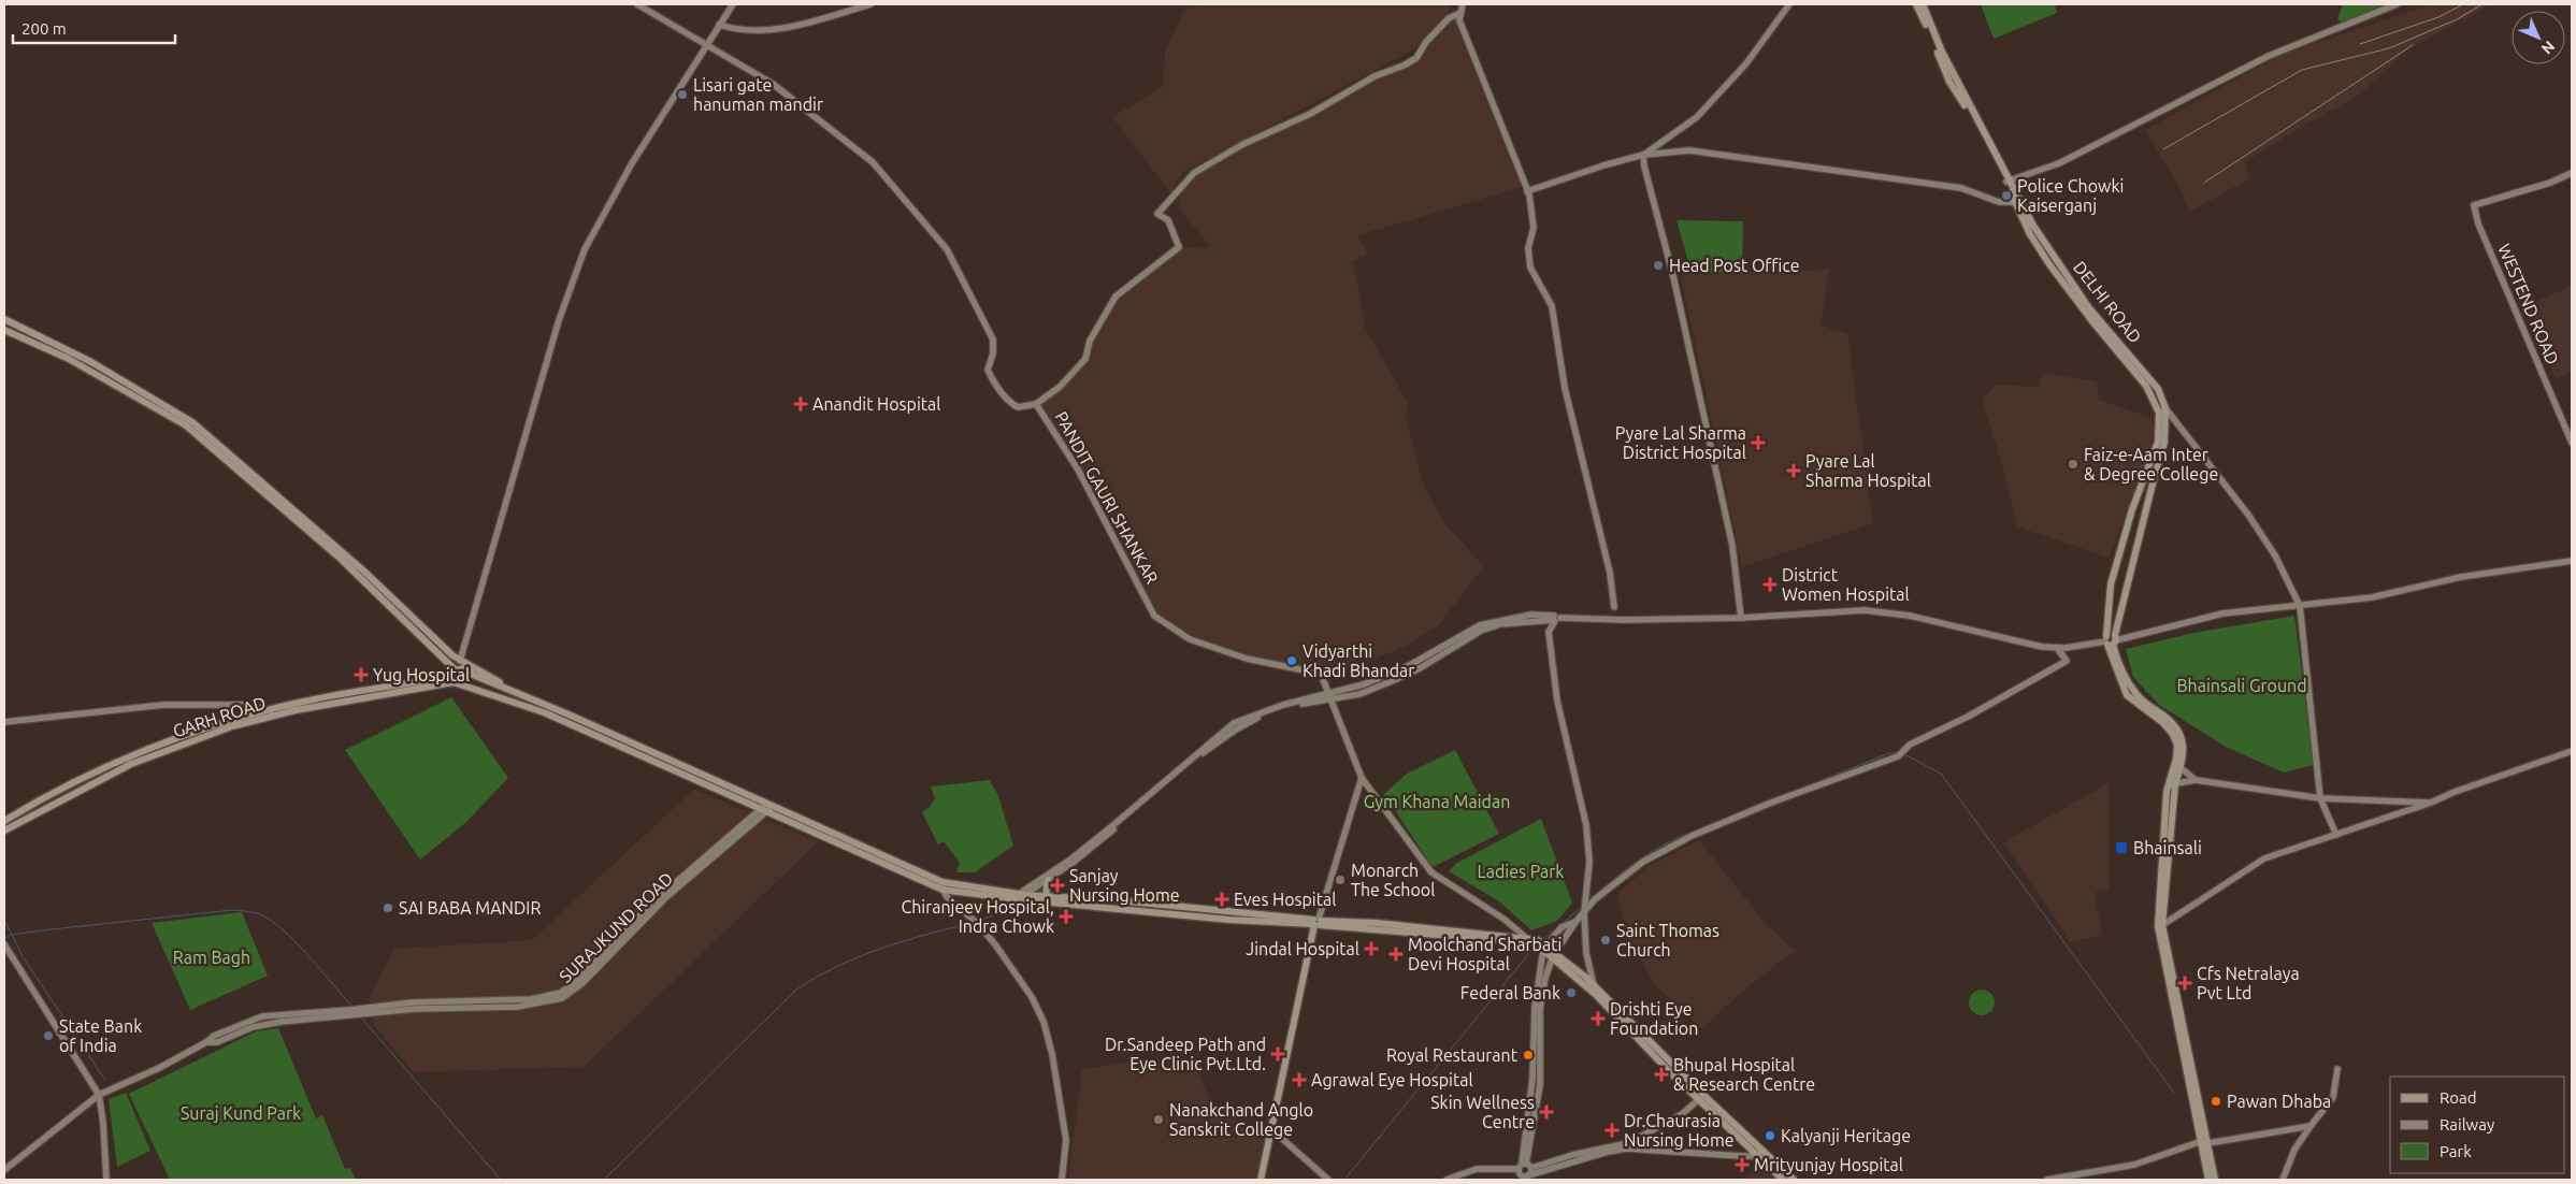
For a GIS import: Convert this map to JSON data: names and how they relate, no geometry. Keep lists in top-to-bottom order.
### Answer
{
  "streets": {
    "main road": ["DELHI ROAD", "GARH ROAD"],
    "street": ["WESTEND ROAD", "PANDIT GAURI SHANKAR", "SURAJKUND ROAD"]
  },
  "parks": [
    "Bhainsali Ground",
    "Gym Khana Maidan",
    "Ladies Park",
    "Ram Bagh",
    "Suraj Kund Park"
  ],
  "places": {
    "other": [
      "Lisari gate hanuman mandir",
      "Police Chowki Kaiserganj",
      "Head Post Office",
      "Faiz-e-Aam Inter & Degree College",
      "Vidyarthi Khadi Bhandar",
      "Monarch The School",
      "SAI BABA MANDIR",
      "Saint Thomas Church",
      "Federal Bank",
      "State Bank of India",
      "Royal Restaurant",
      "Pawan Dhaba",
      "Nanakchand Anglo Sanskrit College",
      "Kalyanji Heritage"
    ],
    "health": [
      "Anandit Hospital",
      "Pyare Lal Sharma District Hospital",
      "Pyare Lal Sharma Hospital",
      "District Women Hospital",
      "Yug Hospital",
      "Sanjay Nursing Home",
      "Eves Hospital",
      "Chiranjeev Hospital, Indra Chowk",
      "Jindal Hospital",
      "Moolchand Sharbati Devi Hospital",
      "Cfs Netralaya Pvt Ltd",
      "Drishti Eye Foundation",
      "Dr.Sandeep Path and Eye Clinic Pvt.Ltd.",
      "Bhupal Hospital & Research Centre",
      "Agrawal Eye Hospital",
      "Skin Wellness Centre",
      "Dr.Chaurasia Nursing Home",
      "Mrityunjay Hospital"
    ],
    "transit": ["Bhainsali"]
  },
  "legend": ["Road", "Railway", "Park"],
  "scale_bar": "200 m",
  "north": "bottom right"
}
